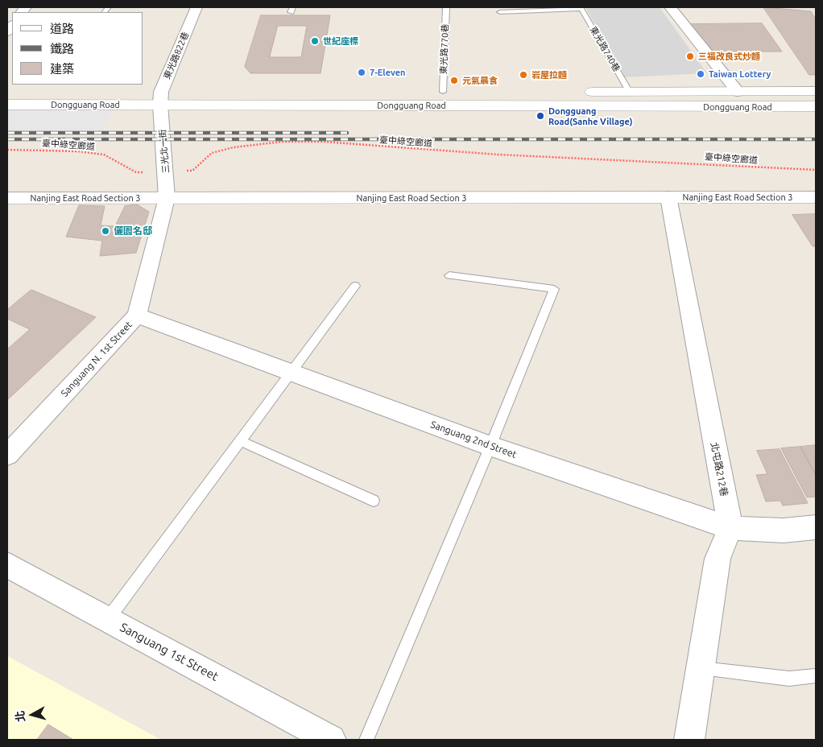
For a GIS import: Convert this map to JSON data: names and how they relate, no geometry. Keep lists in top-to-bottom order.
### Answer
{
  "streets": {
    "street": [
      "東光路822巷",
      "Dongguang Road",
      "三光北一街",
      "Nanjing East Road Section 3",
      "Sanguang N. 1st Street",
      "Sanguang 2nd Street",
      "北屯路212巷",
      "Sanguang 1st Street"
    ],
    "lane": ["東光路770巷", "東光路740巷"],
    "path": ["臺中綠空廊道"]
  },
  "crossings": [
    ["東光路770巷", "Dongguang Road"],
    ["東光路740巷", "Dongguang Road"],
    ["東光路822巷", "Dongguang Road"],
    ["東光路822巷", "三光北一街"],
    ["Dongguang Road", "三光北一街"],
    ["臺中綠空廊道", "三光北一街"],
    ["三光北一街", "Nanjing East Road Section 3"],
    ["三光北一街", "Sanguang N. 1st Street"],
    ["Nanjing East Road Section 3", "Sanguang N. 1st Street"],
    ["Nanjing East Road Section 3", "北屯路212巷"],
    ["Sanguang N. 1st Street", "Sanguang 2nd Street"],
    ["Sanguang 2nd Street", "北屯路212巷"]
  ],
  "places": [
    "世紀座標",
    "三福改良式炒麵",
    "7-Eleven",
    "Taiwan Lottery",
    "岩屋拉麵",
    "元氣晨食",
    "Dongguang Road(Sanhe Village)",
    "儷園名邸"
  ],
  "legend": ["道路", "鐵路", "建築"],
  "north": "left"
}
